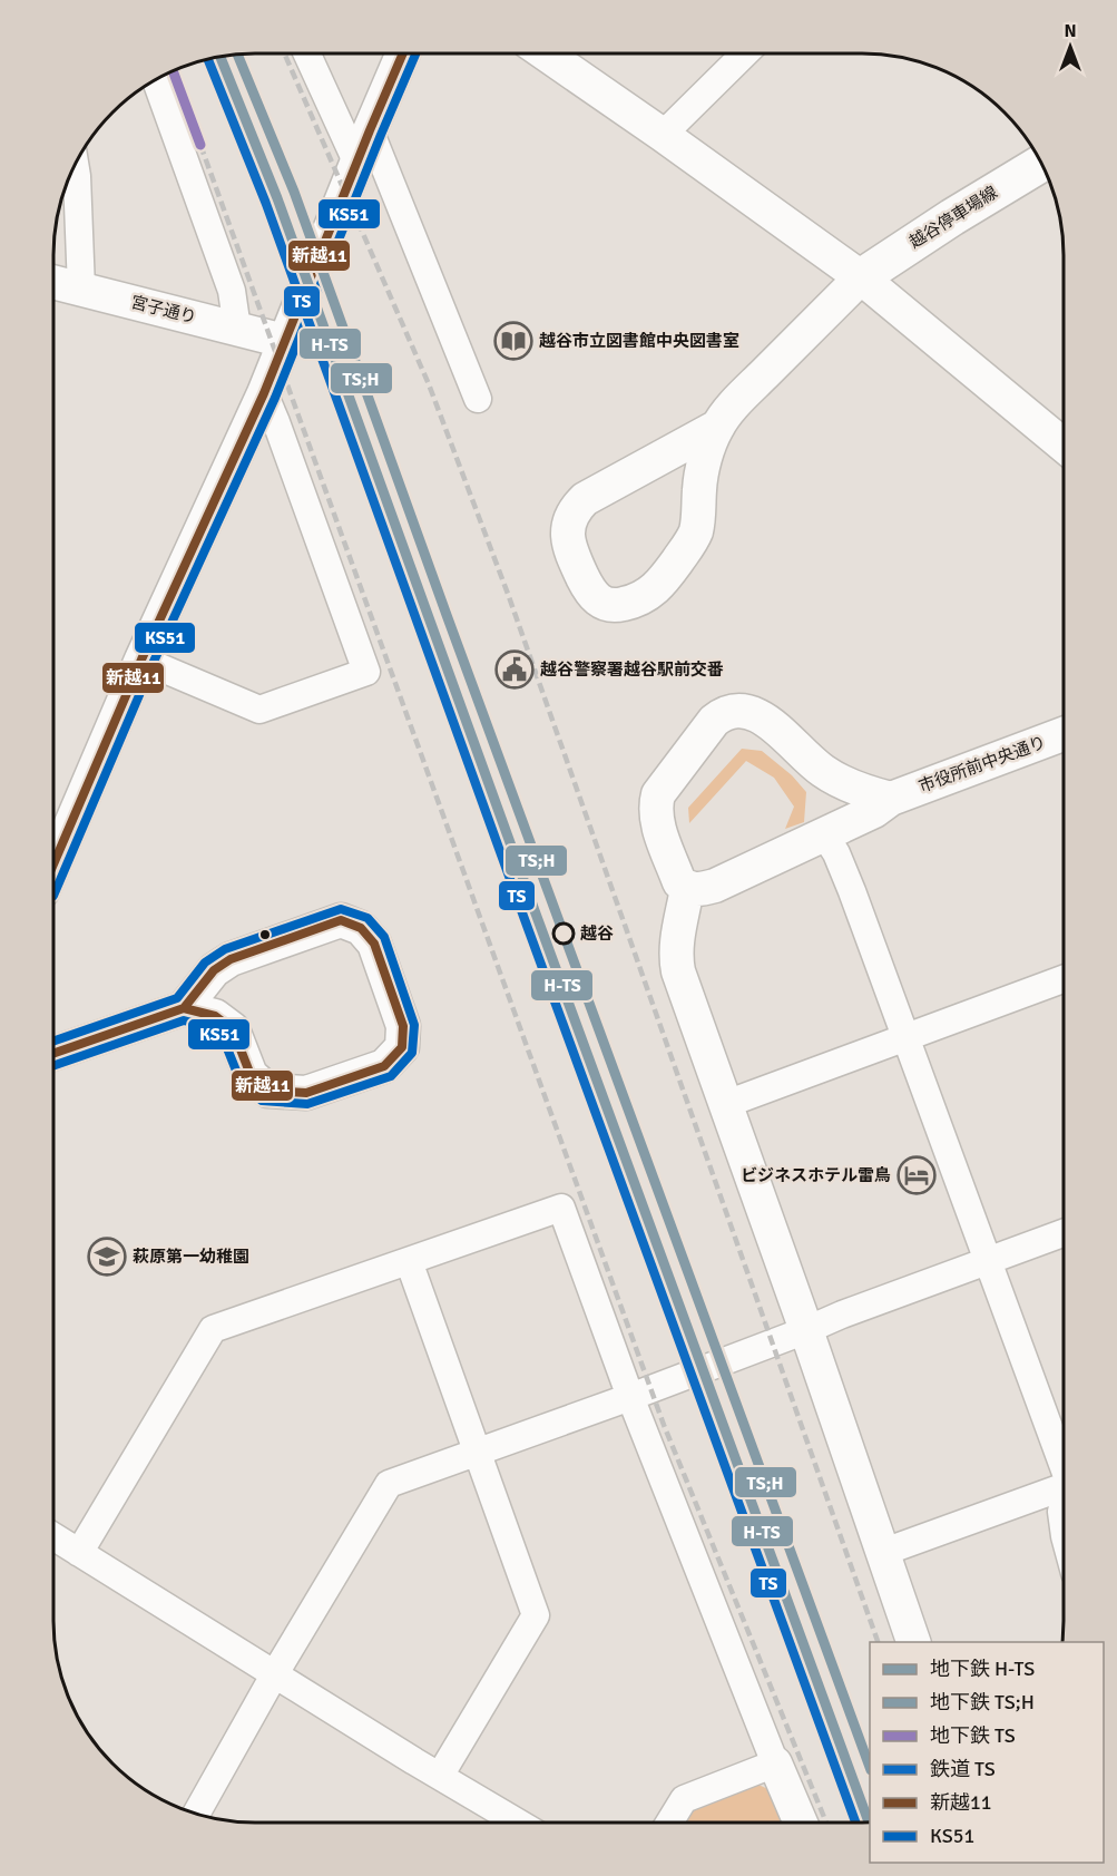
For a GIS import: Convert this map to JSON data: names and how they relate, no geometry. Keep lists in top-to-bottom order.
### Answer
{
  "streets": {
    "main road": ["越谷停車場線"],
    "street": ["宮子通り", "市役所前中央通り"]
  },
  "places": {
    "library": ["越谷市立図書館中央図書室"],
    "public building": ["越谷警察署越谷駅前交番"],
    "other": ["越谷"],
    "hotel": ["ビジネスホテル雷鳥"],
    "school or university": ["萩原第一幼稚園"]
  },
  "lines": [
    "transit line 新越11",
    "transit line KS51",
    "metro line TS;H",
    "metro line H-TS",
    "rail line TS",
    "metro line TS"
  ],
  "legend": [
    "地下鉄 H-TS",
    "地下鉄 TS;H",
    "地下鉄 TS",
    "鉄道 TS",
    "新越11",
    "KS51"
  ],
  "north": "top"
}
